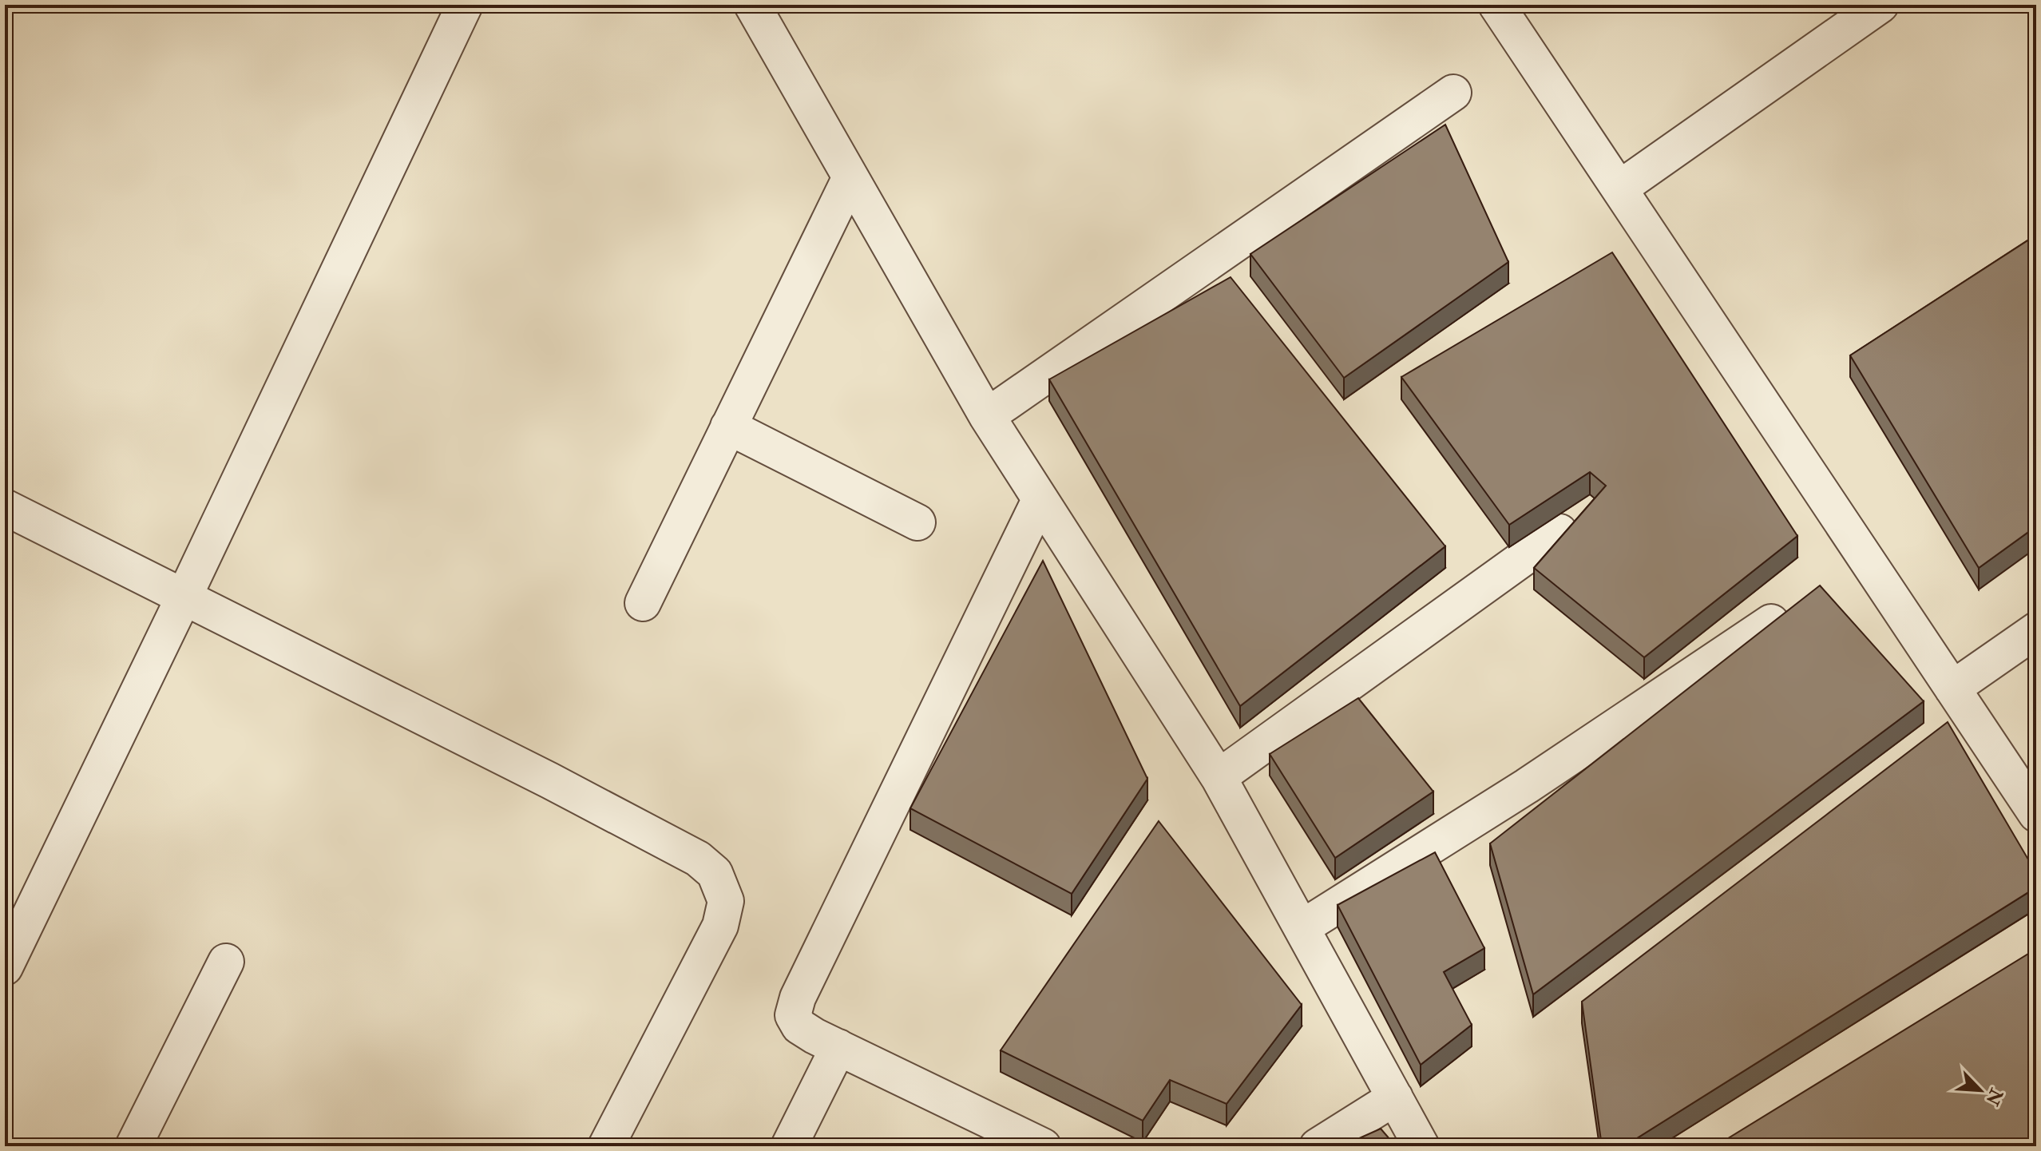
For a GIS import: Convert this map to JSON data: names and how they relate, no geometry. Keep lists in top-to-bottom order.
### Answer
{
  "north": "bottom right"
}
